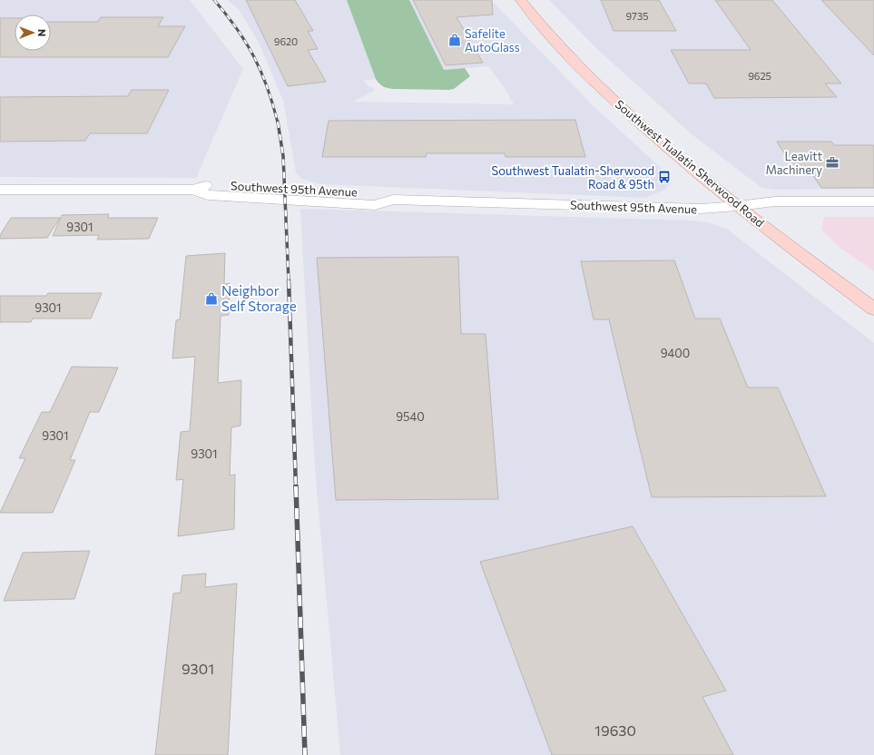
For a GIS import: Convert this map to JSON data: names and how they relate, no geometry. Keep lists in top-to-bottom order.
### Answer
{
  "streets": {
    "highway": ["Southwest Tualatin Sherwood Road"],
    "street": ["Southwest 95th Avenue"]
  },
  "crossings": [
    ["Southwest Tualatin Sherwood Road", "Southwest 95th Avenue"]
  ],
  "places": {
    "shop": ["Safelite AutoGlass", "Neighbor Self Storage"],
    "office": ["Leavitt Machinery"],
    "bus stop": ["Southwest Tualatin-Sherwood Road & 95th"]
  },
  "house_numbers": [
    "9735",
    "9620",
    "9625",
    "9301",
    "9301",
    "9400",
    "9540",
    "9301",
    "9301",
    "9301",
    "19630"
  ],
  "north": "right"
}
